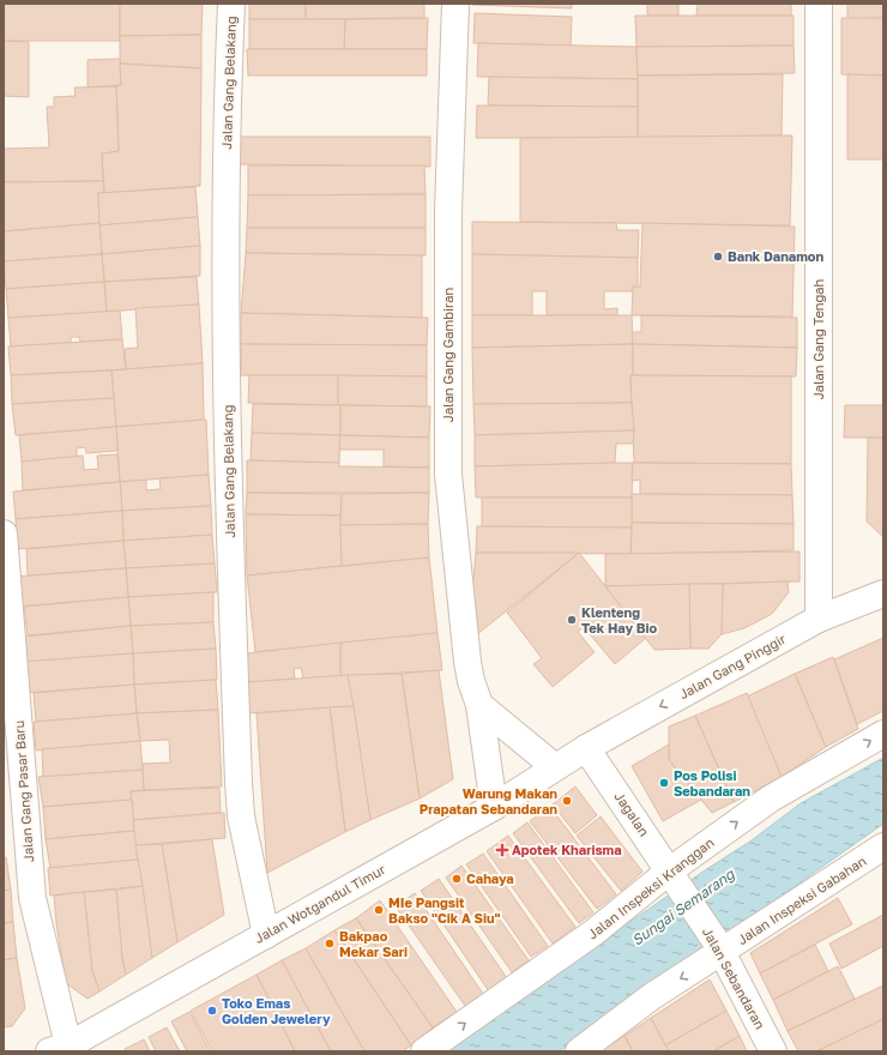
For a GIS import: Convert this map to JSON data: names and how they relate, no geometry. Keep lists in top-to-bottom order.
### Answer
{
  "streets": {
    "street": [
      "Jalan Gang Belakang",
      "Jalan Gang Tengah",
      "Jalan Gang Gambiran",
      "Jalan Gang Pinggir",
      "Jalan Gang Pasar Baru",
      "Jagalan",
      "Jalan Inspeksi Kranggan",
      "Jalan Inspeksi Gabahan",
      "Jalan Wotgandul Timur",
      "Jalan Sebandaran"
    ]
  },
  "crossings": [
    ["Jalan Gang Belakang", "Jalan Wotgandul Timur"],
    ["Jalan Gang Tengah", "Jalan Gang Pinggir"],
    ["Jalan Gang Gambiran", "Jalan Wotgandul Timur"],
    ["Jalan Gang Pinggir", "Jagalan"],
    ["Jalan Gang Pinggir", "Jalan Wotgandul Timur"],
    ["Jalan Gang Pasar Baru", "Jalan Wotgandul Timur"],
    ["Jagalan", "Jalan Inspeksi Kranggan"],
    ["Jagalan", "Jalan Wotgandul Timur"],
    ["Jagalan", "Jalan Sebandaran"],
    ["Jalan Inspeksi Kranggan", "Jalan Sebandaran"],
    ["Jalan Inspeksi Gabahan", "Jalan Sebandaran"]
  ],
  "one_way": ["Jalan Gang Pinggir", "Jalan Inspeksi Kranggan", "Jalan Inspeksi Gabahan"],
  "water": ["Sungai Semarang"],
  "places": {
    "other": [
      "Bank Danamon",
      "Klenteng Tek Hay Bio",
      "Pos Polisi Sebandaran",
      "Warung Makan Prapatan Sebandaran",
      "Cahaya",
      "MIe Pangsit Bakso \"Cik A Siu\"",
      "Bakpao Mekar Sari",
      "Toko Emas Golden Jewelery"
    ],
    "health": ["Apotek Kharisma"]
  }
}
